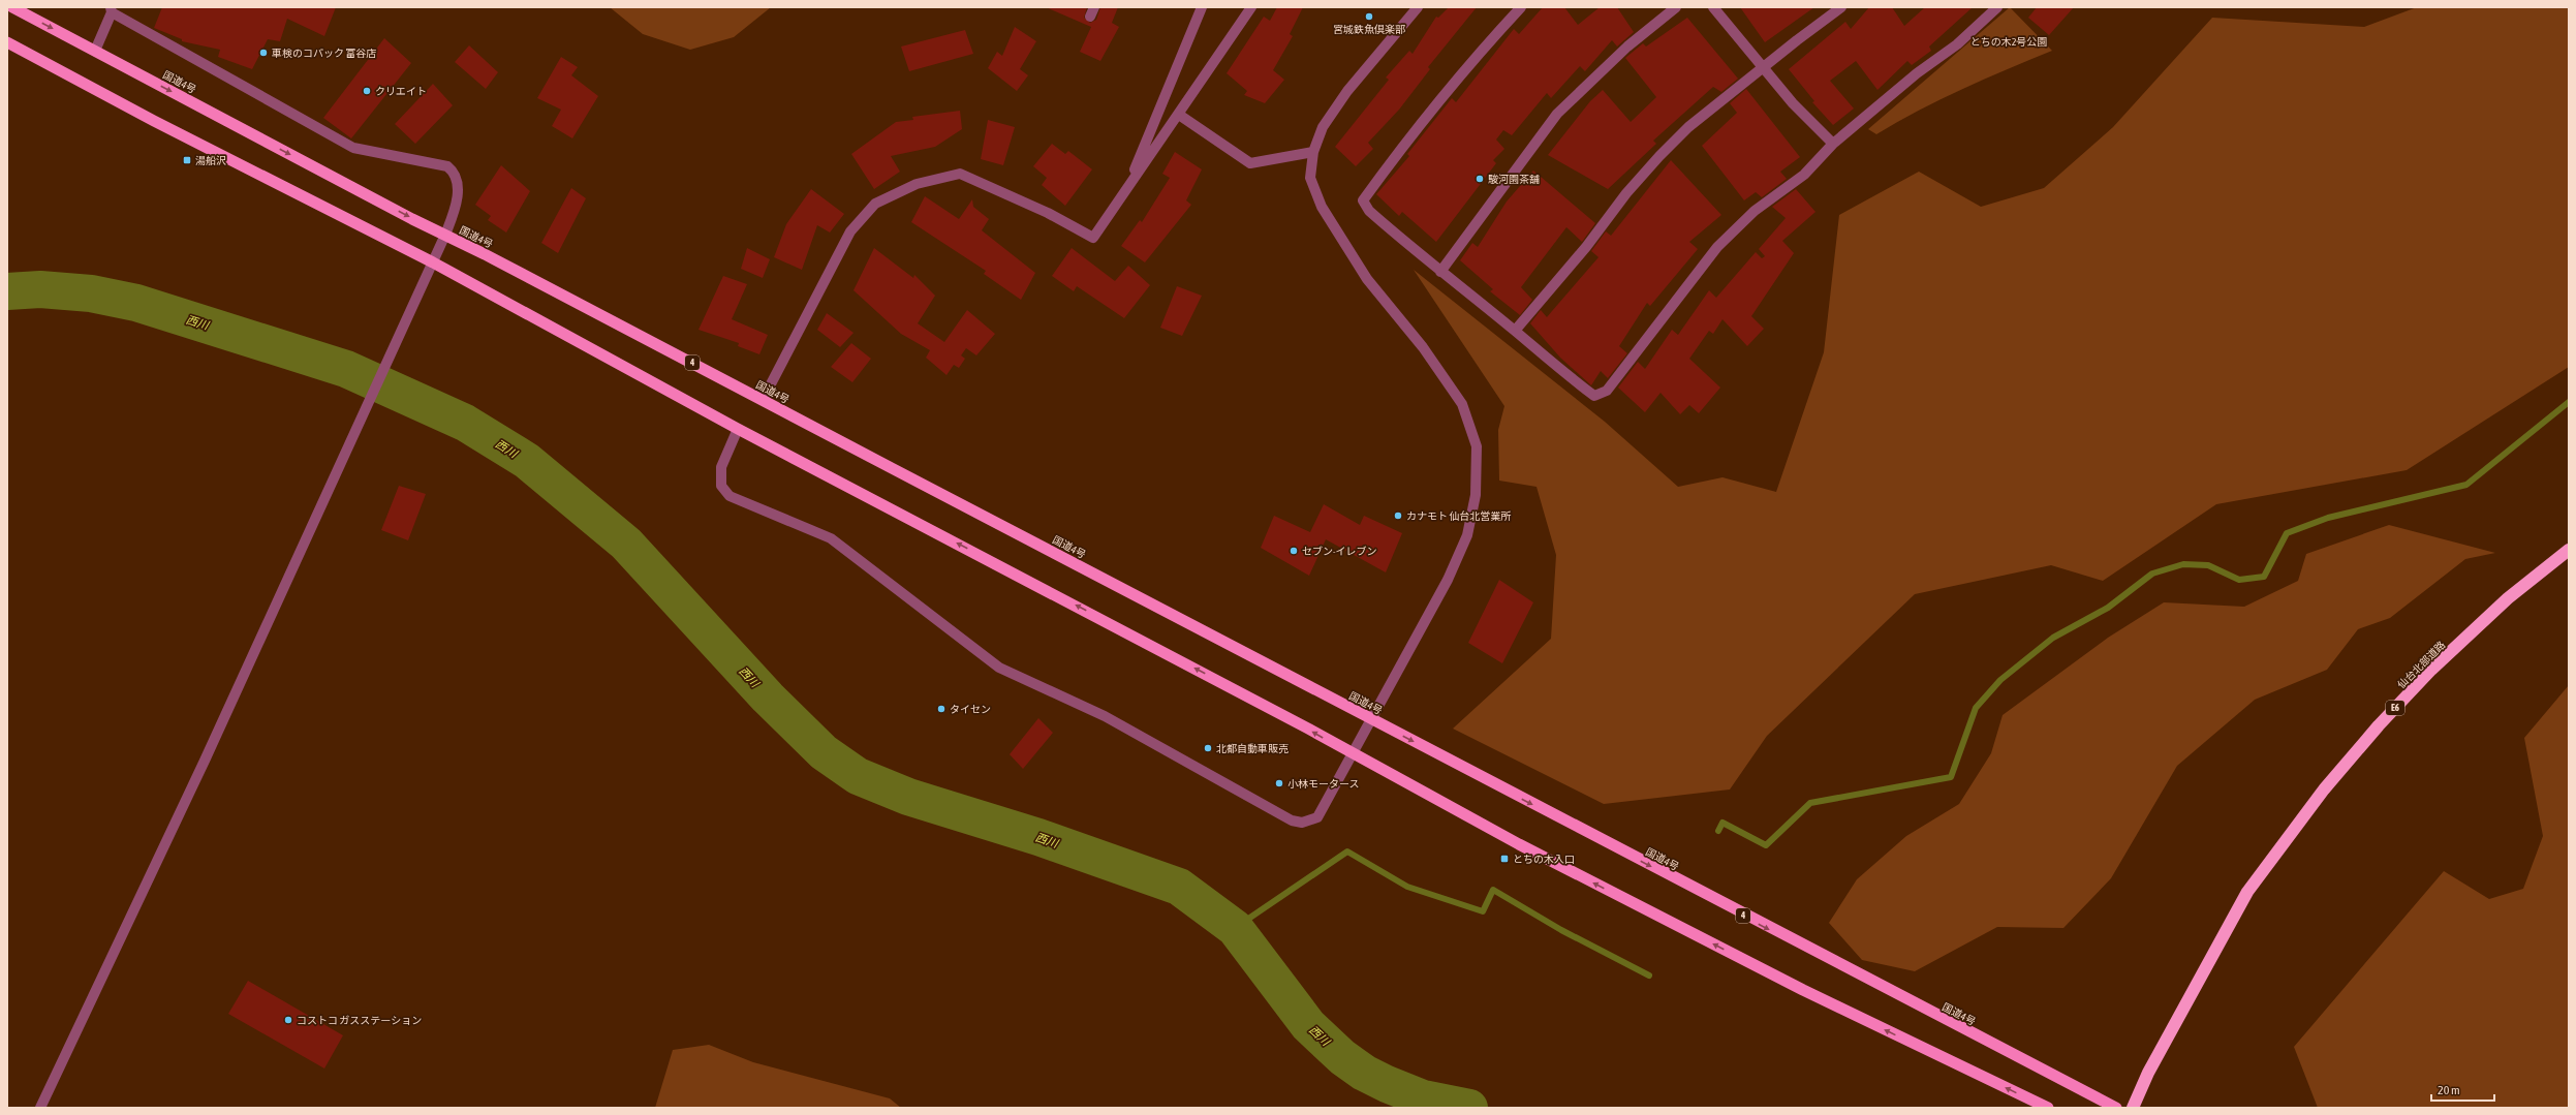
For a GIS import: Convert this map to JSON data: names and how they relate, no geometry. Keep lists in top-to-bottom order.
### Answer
{
  "streets": {
    "highway": [
      "国道4号",
      "4",
      "仙台北部道路",
      "E6"
    ]
  },
  "water": ["西川"],
  "parks": ["とちの木2号公園"],
  "places": {
    "other": [
      "宮城鉄魚倶楽部",
      "車検のコパック 富谷店",
      "クリエイト",
      "駿河園茶舗",
      "カナモト 仙台北営業所",
      "セブン-イレブン",
      "タイセン",
      "北都自動車販売",
      "小林モータース",
      "コストコ ガスステーション"
    ],
    "transit": ["湯船沢", "とちの木入口"]
  },
  "scale_bar": "20 m"
}
